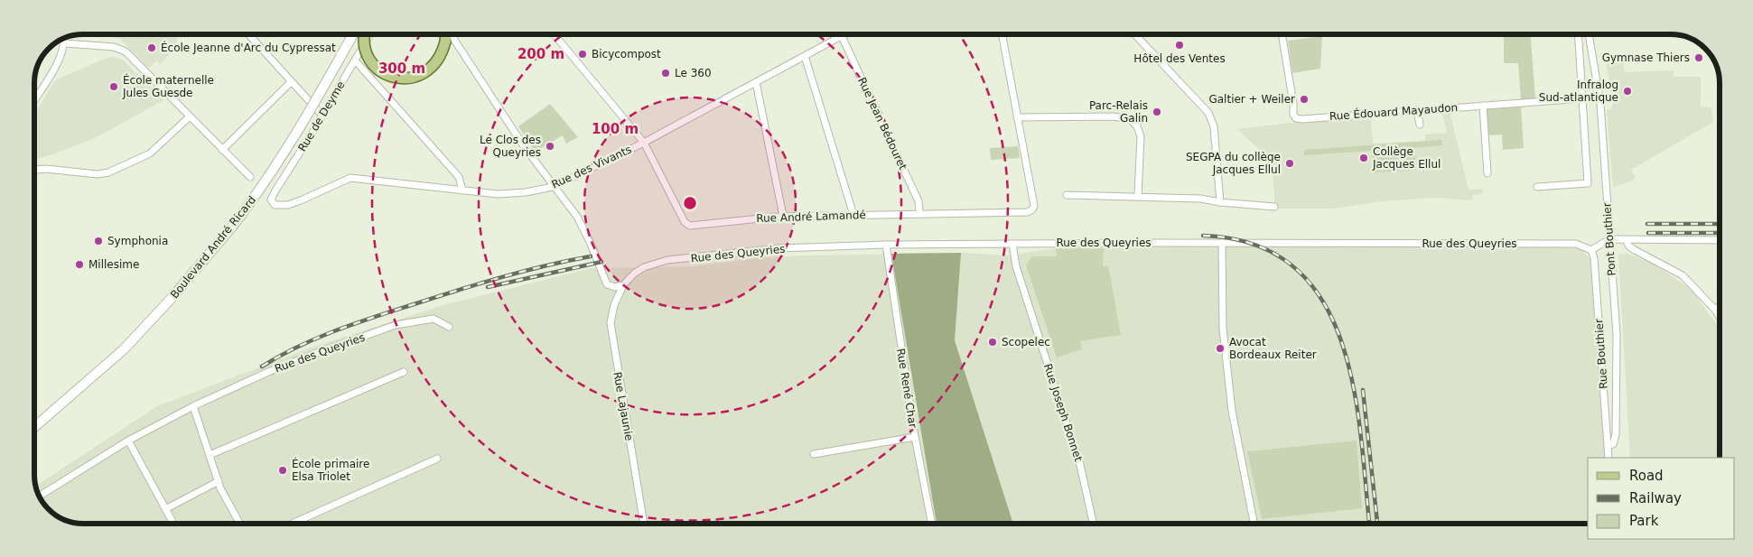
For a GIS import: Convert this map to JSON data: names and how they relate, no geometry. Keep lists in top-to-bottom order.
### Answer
{
  "streets": {
    "main road": ["Boulevard André Ricard"],
    "street": [
      "Rue Édouard Mayaudon",
      "Rue de Deyme",
      "Rue Jean Bédouret",
      "Rue des Vivants",
      "Rue André Lamandé",
      "Pont Bouthier",
      "Rue des Queyries",
      "Rue Bouthier",
      "Rue René Char",
      "Rue Lajaunie",
      "Rue Joseph Bonnet"
    ]
  },
  "crossings": [
    ["Rue de Deyme", "Rue des Vivants"],
    ["Rue Jean Bédouret", "Rue des Vivants"],
    ["Rue Jean Bédouret", "Rue André Lamandé"],
    ["Rue des Vivants", "Rue André Lamandé"],
    ["Pont Bouthier", "Rue Bouthier"],
    ["Rue des Queyries", "Rue Bouthier"],
    ["Rue des Queyries", "Rue René Char"],
    ["Rue des Queyries", "Rue Lajaunie"],
    ["Rue des Queyries", "Rue Joseph Bonnet"]
  ],
  "places": [
    "Hôtel des Ventes",
    "École Jeanne d'Arc du Cypressat",
    "Bicycompost",
    "Gymnase Thiers",
    "Le 360",
    "École maternelle Jules Guesde",
    "Infralog Sud-atlantique",
    "Galtier + Weiler",
    "Parc-Relais Galin",
    "Le Clos des Queyries",
    "Collège Jacques Ellul",
    "SEGPA du collège Jacques Ellul",
    "Symphonia",
    "Millesime",
    "Scopelec",
    "Avocat Bordeaux Reiter",
    "École primaire Elsa Triolet"
  ],
  "legend": ["Road", "Railway", "Park"],
  "rings": ["200 m", "300 m", "100 m"]
}
